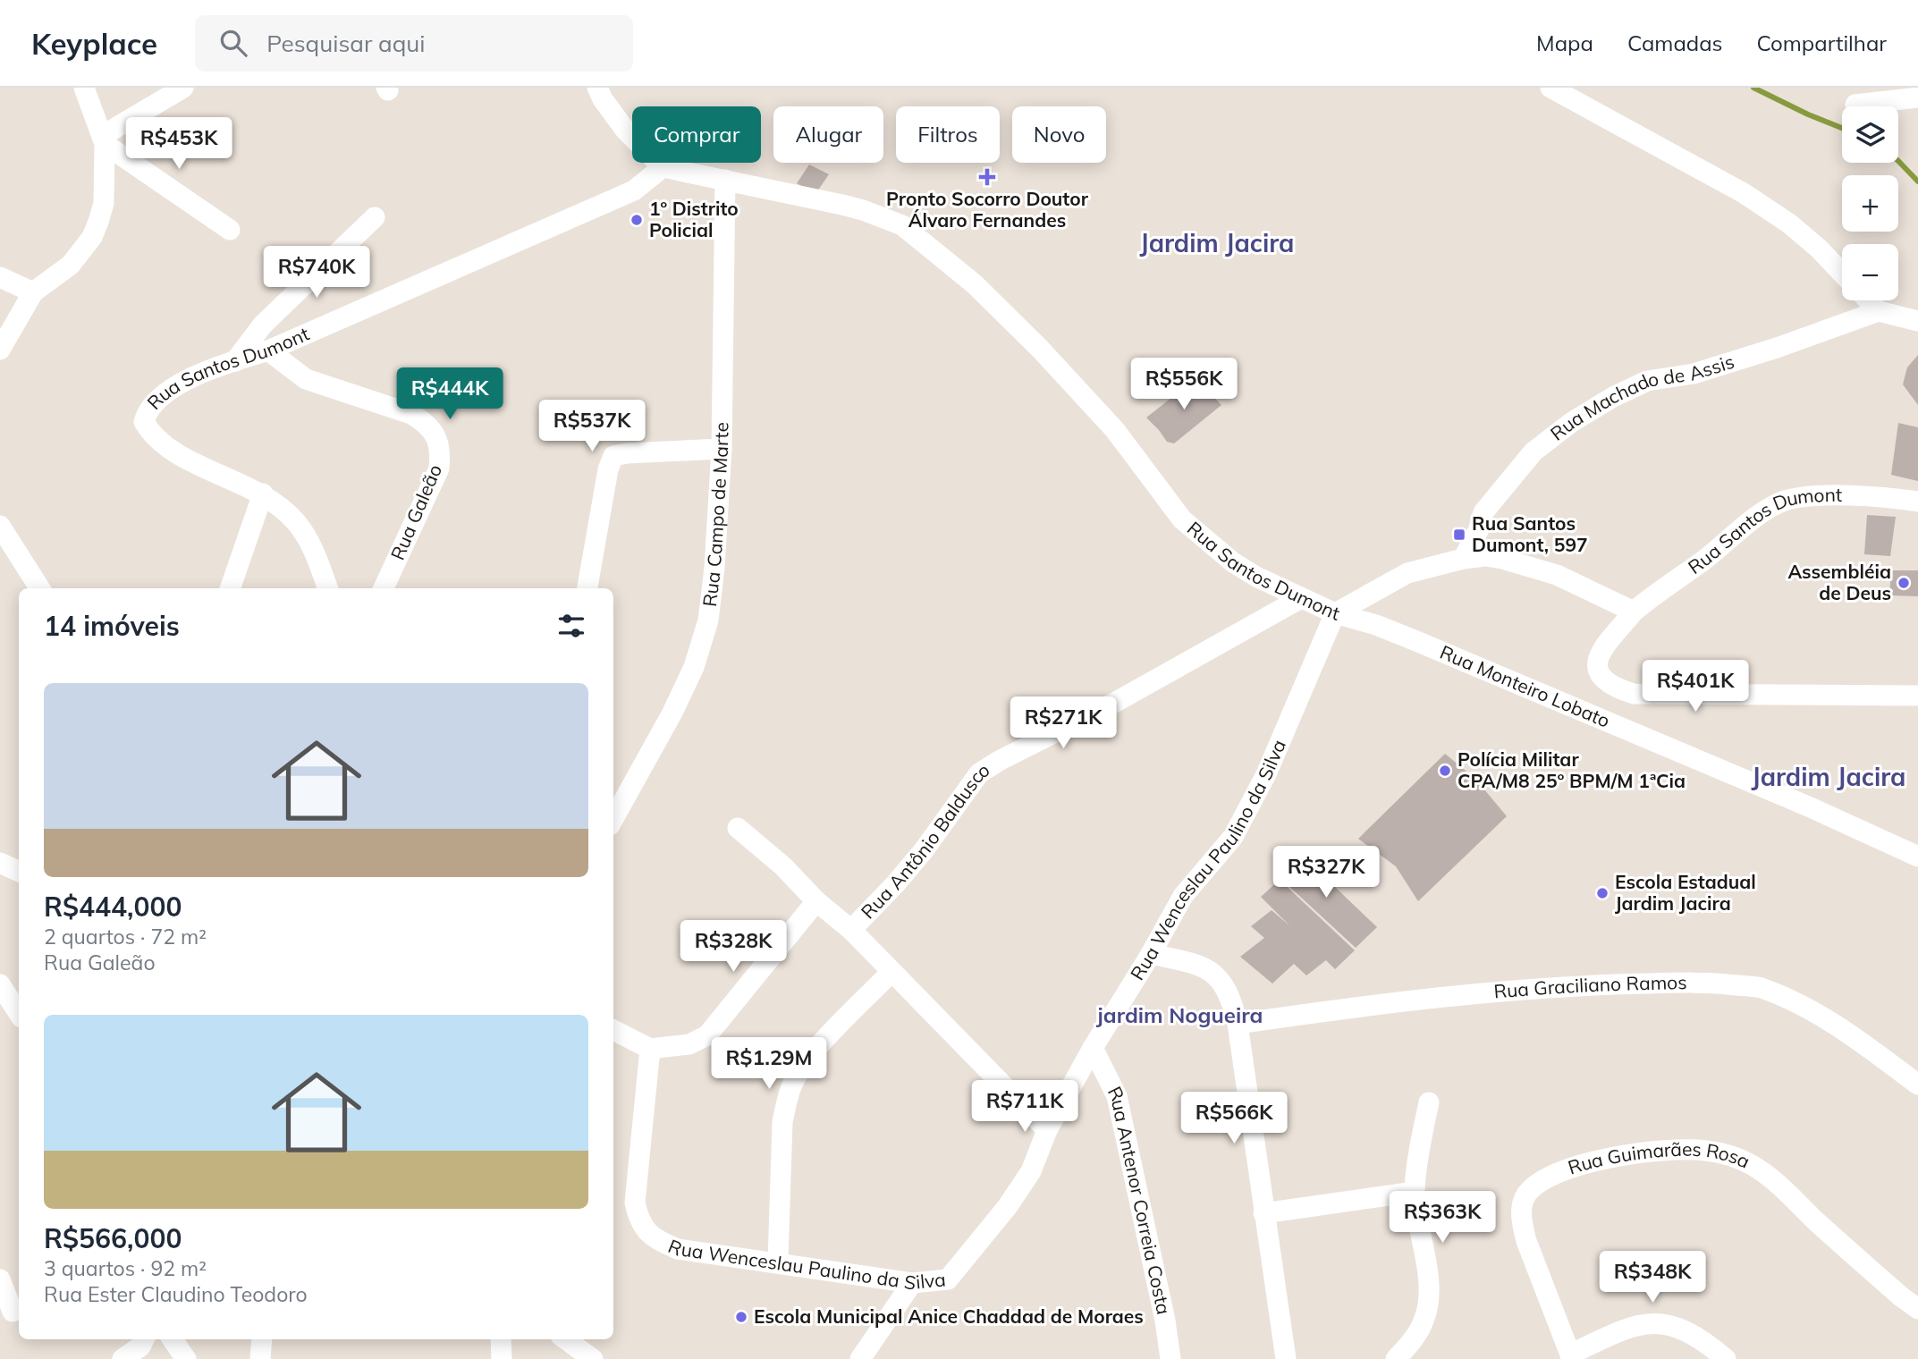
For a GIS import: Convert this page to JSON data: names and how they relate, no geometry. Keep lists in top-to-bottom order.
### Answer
{
  "streets": {
    "street": [
      "Rua Santos Dumont",
      "Rua Machado de Assis",
      "Rua Galeão",
      "Rua Campo de Marte",
      "Rua Monteiro Lobato",
      "Rua Antônio Baldusco",
      "Rua Wenceslau Paulino da Silva",
      "Rua Graciliano Ramos",
      "Rua Guimarães Rosa",
      "Rua Antenor Correia Costa"
    ]
  },
  "crossings": [
    ["Rua Santos Dumont", "Rua Machado de Assis"],
    ["Rua Santos Dumont", "Rua Galeão"],
    ["Rua Santos Dumont", "Rua Campo de Marte"],
    ["Rua Santos Dumont", "Rua Monteiro Lobato"],
    ["Rua Santos Dumont", "Rua Antônio Baldusco"],
    ["Rua Santos Dumont", "Rua Wenceslau Paulino da Silva"],
    ["Rua Monteiro Lobato", "Rua Wenceslau Paulino da Silva"],
    ["Rua Wenceslau Paulino da Silva", "Rua Antenor Correia Costa"]
  ],
  "districts": ["Jardim Jacira", "Jardim Jacira", "jardim Nogueira"],
  "places": {
    "health": ["Pronto Socorro Doutor Álvaro Fernandes"],
    "other": [
      "1º Distrito Policial",
      "Assembléia de Deus",
      "Polícia Militar CPA/M8 25º BPM/M 1ªCia",
      "Escola Estadual Jardim Jacira",
      "Escola Municipal Anice Chaddad de Moraes"
    ],
    "transit": ["Rua Santos Dumont, 597"]
  },
  "page": {
    "header": "Keyplace",
    "search": "Pesquisar aqui",
    "nav": ["Mapa", "Camadas", "Compartilhar"],
    "map_buttons": ["+", "−"],
    "chip": [
      "Comprar",
      "Alugar",
      "Filtros",
      "Novo"
    ],
    "price": [
      "R$453K",
      "R$740K",
      "R$556K",
      "R$444K",
      "R$537K",
      "R$401K",
      "R$271K",
      "R$327K",
      "R$328K",
      "R$1.29M",
      "R$711K",
      "R$566K",
      "R$363K",
      "R$348K"
    ],
    "heading": "14 imóveis",
    "list": [
      {
        "name": "R$444,000",
        "note": "2 quartos · 72 m² · Rua Galeão"
      },
      {
        "name": "R$566,000",
        "note": "3 quartos · 92 m² · Rua Ester Claudino Teodoro"
      }
    ]
  }
}
